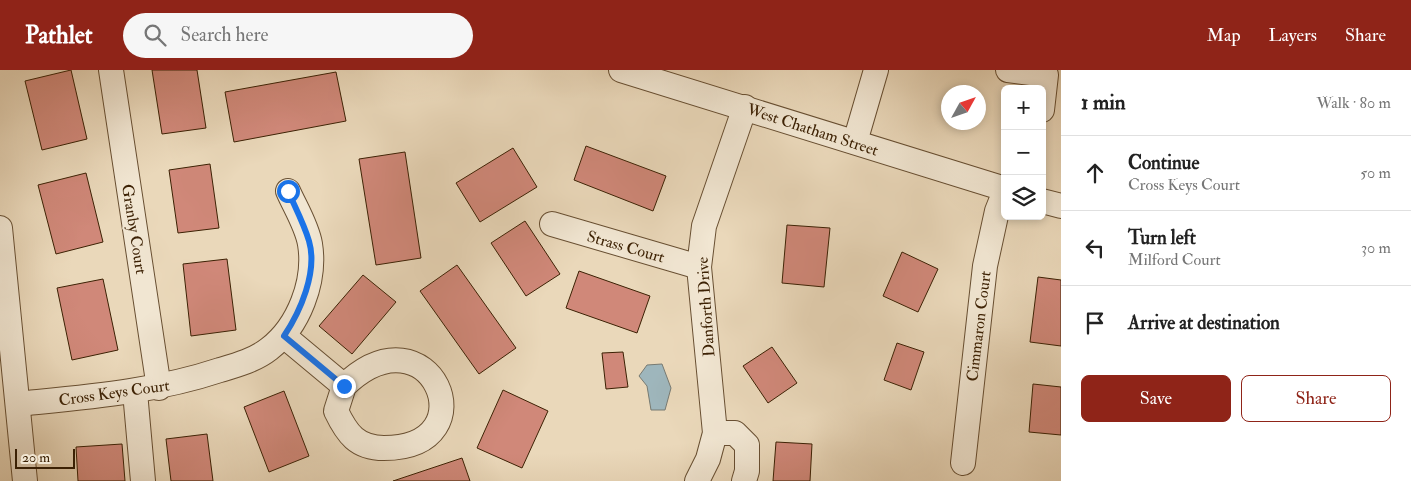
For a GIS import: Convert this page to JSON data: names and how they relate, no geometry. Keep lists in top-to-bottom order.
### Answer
{
  "streets": {
    "street": [
      "West Chatham Street",
      "Granby Court",
      "Strass Court",
      "Danforth Drive",
      "Cimmaron Court",
      "Cross Keys Court"
    ]
  },
  "crossings": [
    ["West Chatham Street", "Danforth Drive"],
    ["Granby Court", "Cross Keys Court"],
    ["Strass Court", "Danforth Drive"]
  ],
  "scale_bar": "20 m",
  "north": "top right",
  "page": {
    "header": "Pathlet",
    "search": "Search here",
    "nav": ["Map", "Layers", "Share"],
    "heading": ["1 min", "Walk · 80 m"],
    "map_buttons": ["+", "−"],
    "list": [
      ["Continue", "Cross Keys Court", "50 m"],
      ["Turn left", "Milford Court", "30 m"],
      "Arrive at destination"
    ],
    "buttons": ["Save", "Share"],
    "scale": "20 m"
  }
}
